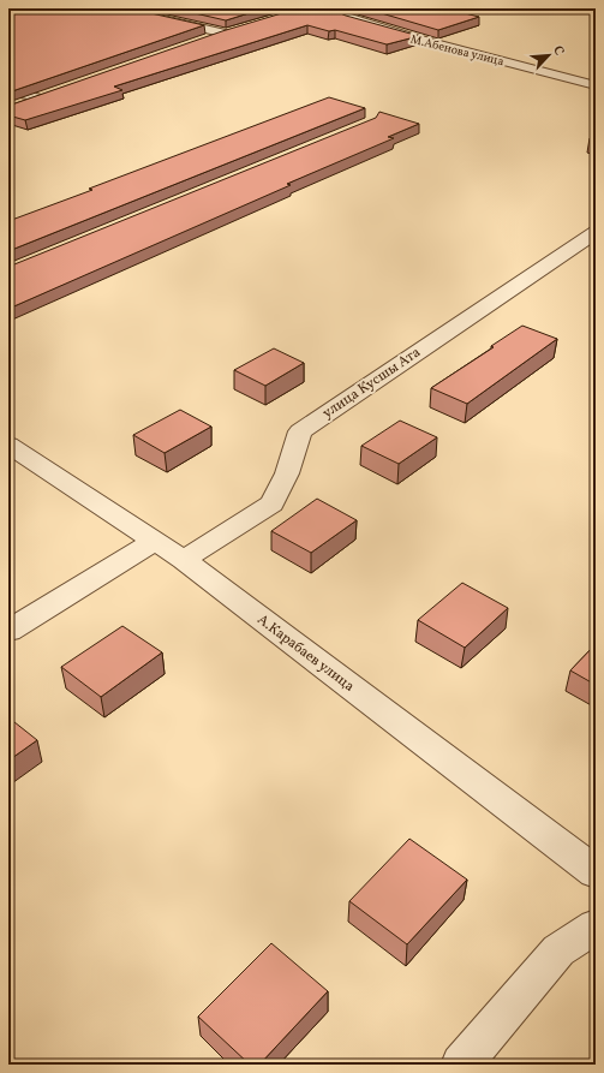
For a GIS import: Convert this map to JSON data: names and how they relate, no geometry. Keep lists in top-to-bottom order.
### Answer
{
  "streets": {
    "street": ["М.Абенова улица", "улица Кусшы Ата", "А.Карабаев улица"]
  },
  "crossings": [
    ["улица Кусшы Ата", "А.Карабаев улица"]
  ],
  "north": "top right"
}
